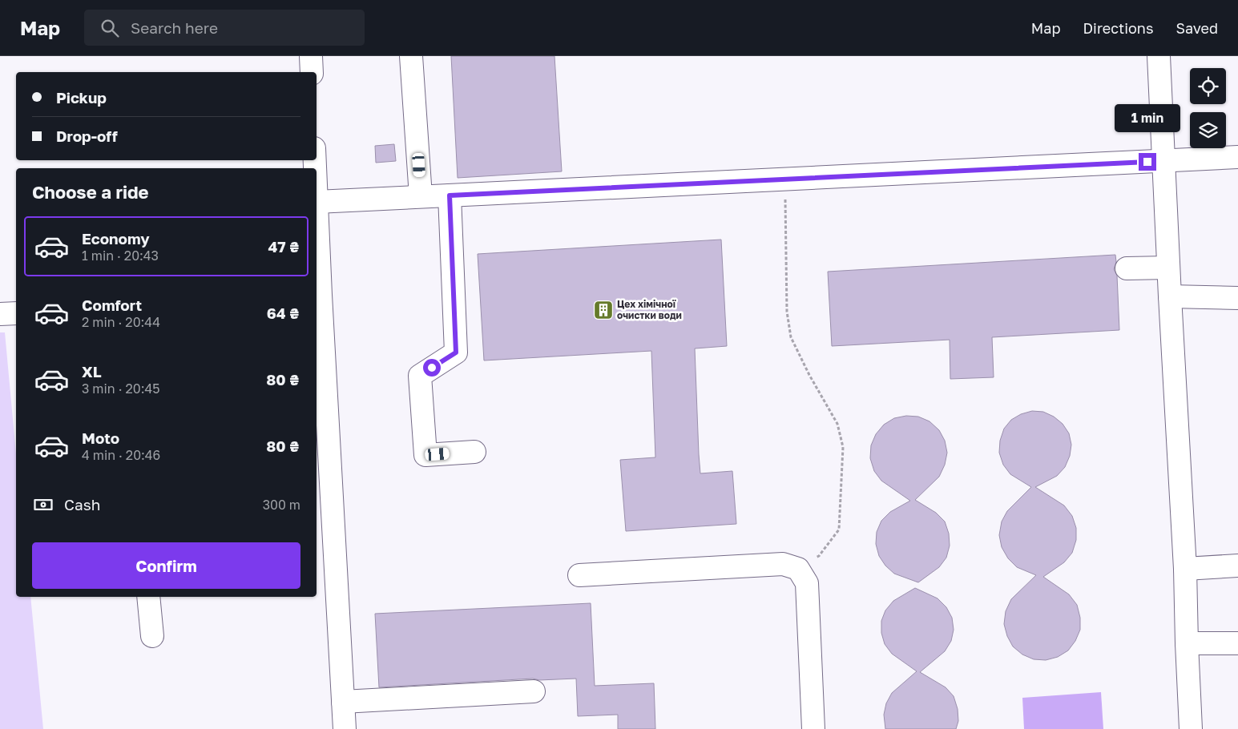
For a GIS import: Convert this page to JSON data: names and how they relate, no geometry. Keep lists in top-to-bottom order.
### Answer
{
  "places": {
    "building": ["Цех хімічної очистки води"]
  },
  "page": {
    "header": "Map",
    "search": "Search here",
    "nav": ["Map", "Directions", "Saved"],
    "banner": ["Pickup", "Drop-off"],
    "bubble": "1 min",
    "heading": "Choose a ride",
    "list": [
      {
        "name": "Economy",
        "note": "1 min · 20:43",
        "value": "47 ₴"
      },
      {
        "name": "Comfort",
        "note": "2 min · 20:44",
        "value": "64 ₴"
      },
      {
        "name": "XL",
        "note": "3 min · 20:45",
        "value": "80 ₴"
      },
      {
        "name": "Moto",
        "note": "4 min · 20:46",
        "value": "80 ₴"
      }
    ],
    "pay": ["Cash", "300 m"],
    "buttons": "Confirm"
  }
}
